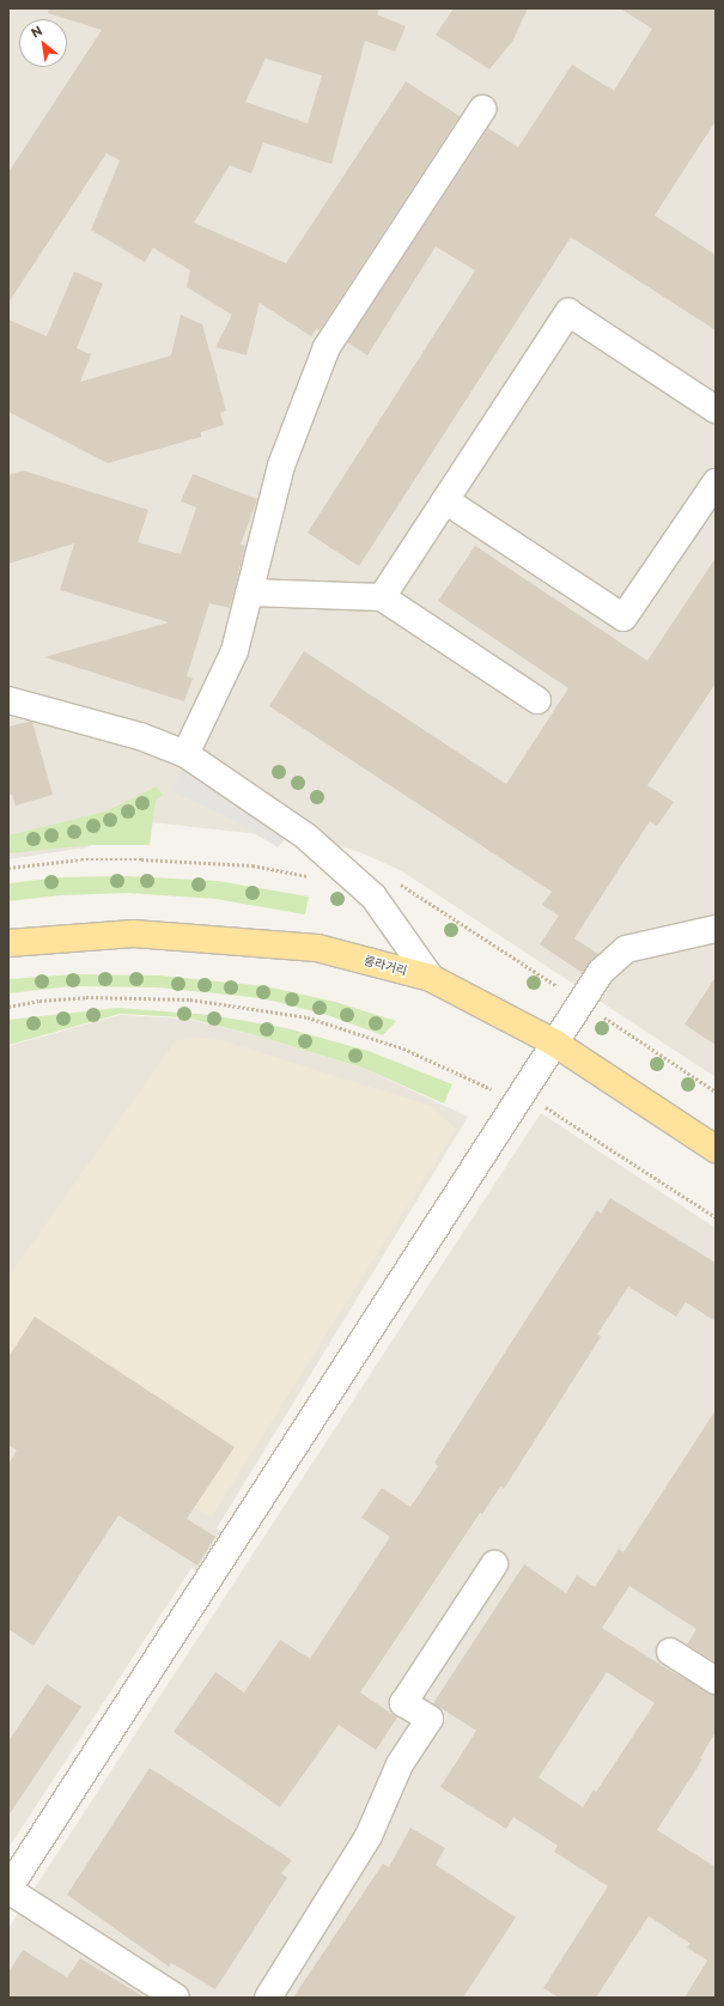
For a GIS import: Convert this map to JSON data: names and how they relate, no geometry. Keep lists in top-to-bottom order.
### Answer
{
  "streets": {
    "main road": ["릉라거리"]
  },
  "north": "top left"
}
